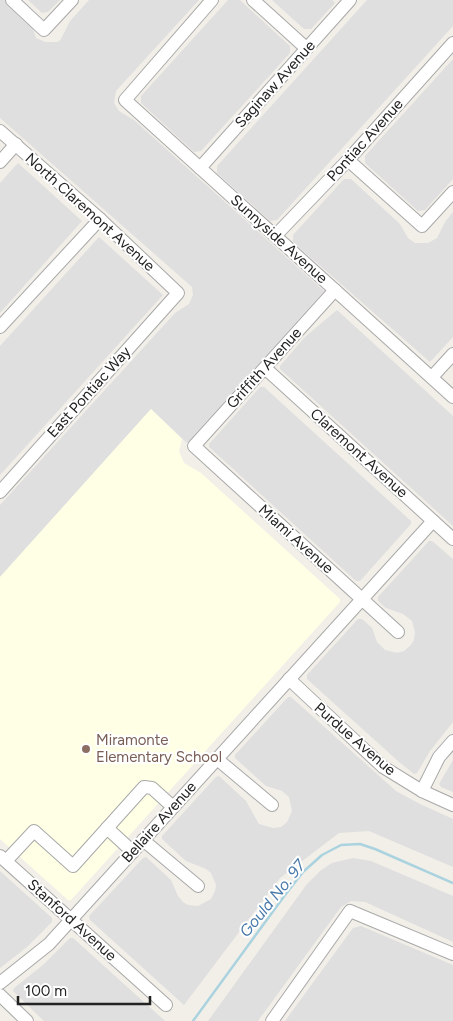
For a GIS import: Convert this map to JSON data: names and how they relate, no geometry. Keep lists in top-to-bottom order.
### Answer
{
  "streets": {
    "street": [
      "Saginaw Avenue",
      "Pontiac Avenue",
      "North Claremont Avenue",
      "Sunnyside Avenue",
      "Griffith Avenue",
      "East Pontiac Way",
      "Claremont Avenue",
      "Miami Avenue",
      "Purdue Avenue",
      "Bellaire Avenue",
      "Stanford Avenue"
    ]
  },
  "crossings": [
    ["Saginaw Avenue", "Sunnyside Avenue"],
    ["Pontiac Avenue", "Sunnyside Avenue"],
    ["North Claremont Avenue", "East Pontiac Way"],
    ["Sunnyside Avenue", "Griffith Avenue"],
    ["Griffith Avenue", "Claremont Avenue"],
    ["Griffith Avenue", "Miami Avenue"],
    ["Claremont Avenue", "Bellaire Avenue"],
    ["Miami Avenue", "Bellaire Avenue"],
    ["Purdue Avenue", "Bellaire Avenue"],
    ["Bellaire Avenue", "Stanford Avenue"]
  ],
  "water": ["Gould No. 97"],
  "places": ["Miramonte Elementary School"],
  "scale_bar": "100 m"
}
